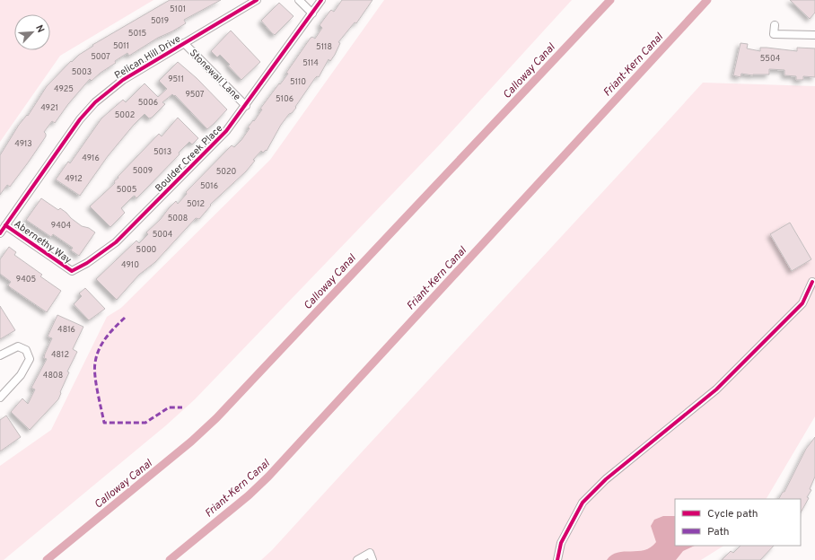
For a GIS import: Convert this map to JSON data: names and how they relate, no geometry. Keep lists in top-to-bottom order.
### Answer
{
  "streets": {
    "street": [
      "Pelican Hill Drive",
      "Stonewall Lane",
      "Boulder Creek Place",
      "Abernethy Way"
    ]
  },
  "crossings": [
    ["Pelican Hill Drive", "Stonewall Lane"],
    ["Pelican Hill Drive", "Abernethy Way"],
    ["Stonewall Lane", "Boulder Creek Place"],
    ["Boulder Creek Place", "Abernethy Way"]
  ],
  "water": ["Friant-Kern Canal", "Calloway Canal"],
  "house_numbers": [
    "5101",
    "5019",
    "5015",
    "5011",
    "5118",
    "5007",
    "5504",
    "5114",
    "5003",
    "9511",
    "5110",
    "4925",
    "9507",
    "5106",
    "5006",
    "4921",
    "5002",
    "4913",
    "5013",
    "4916",
    "5009",
    "5020",
    "4912",
    "5016",
    "5005",
    "5012",
    "5008",
    "9404",
    "5004",
    "5000",
    "4910",
    "9405",
    "4816",
    "4812",
    "4808"
  ],
  "legend": ["Cycle path", "Path"],
  "north": "top right"
}
